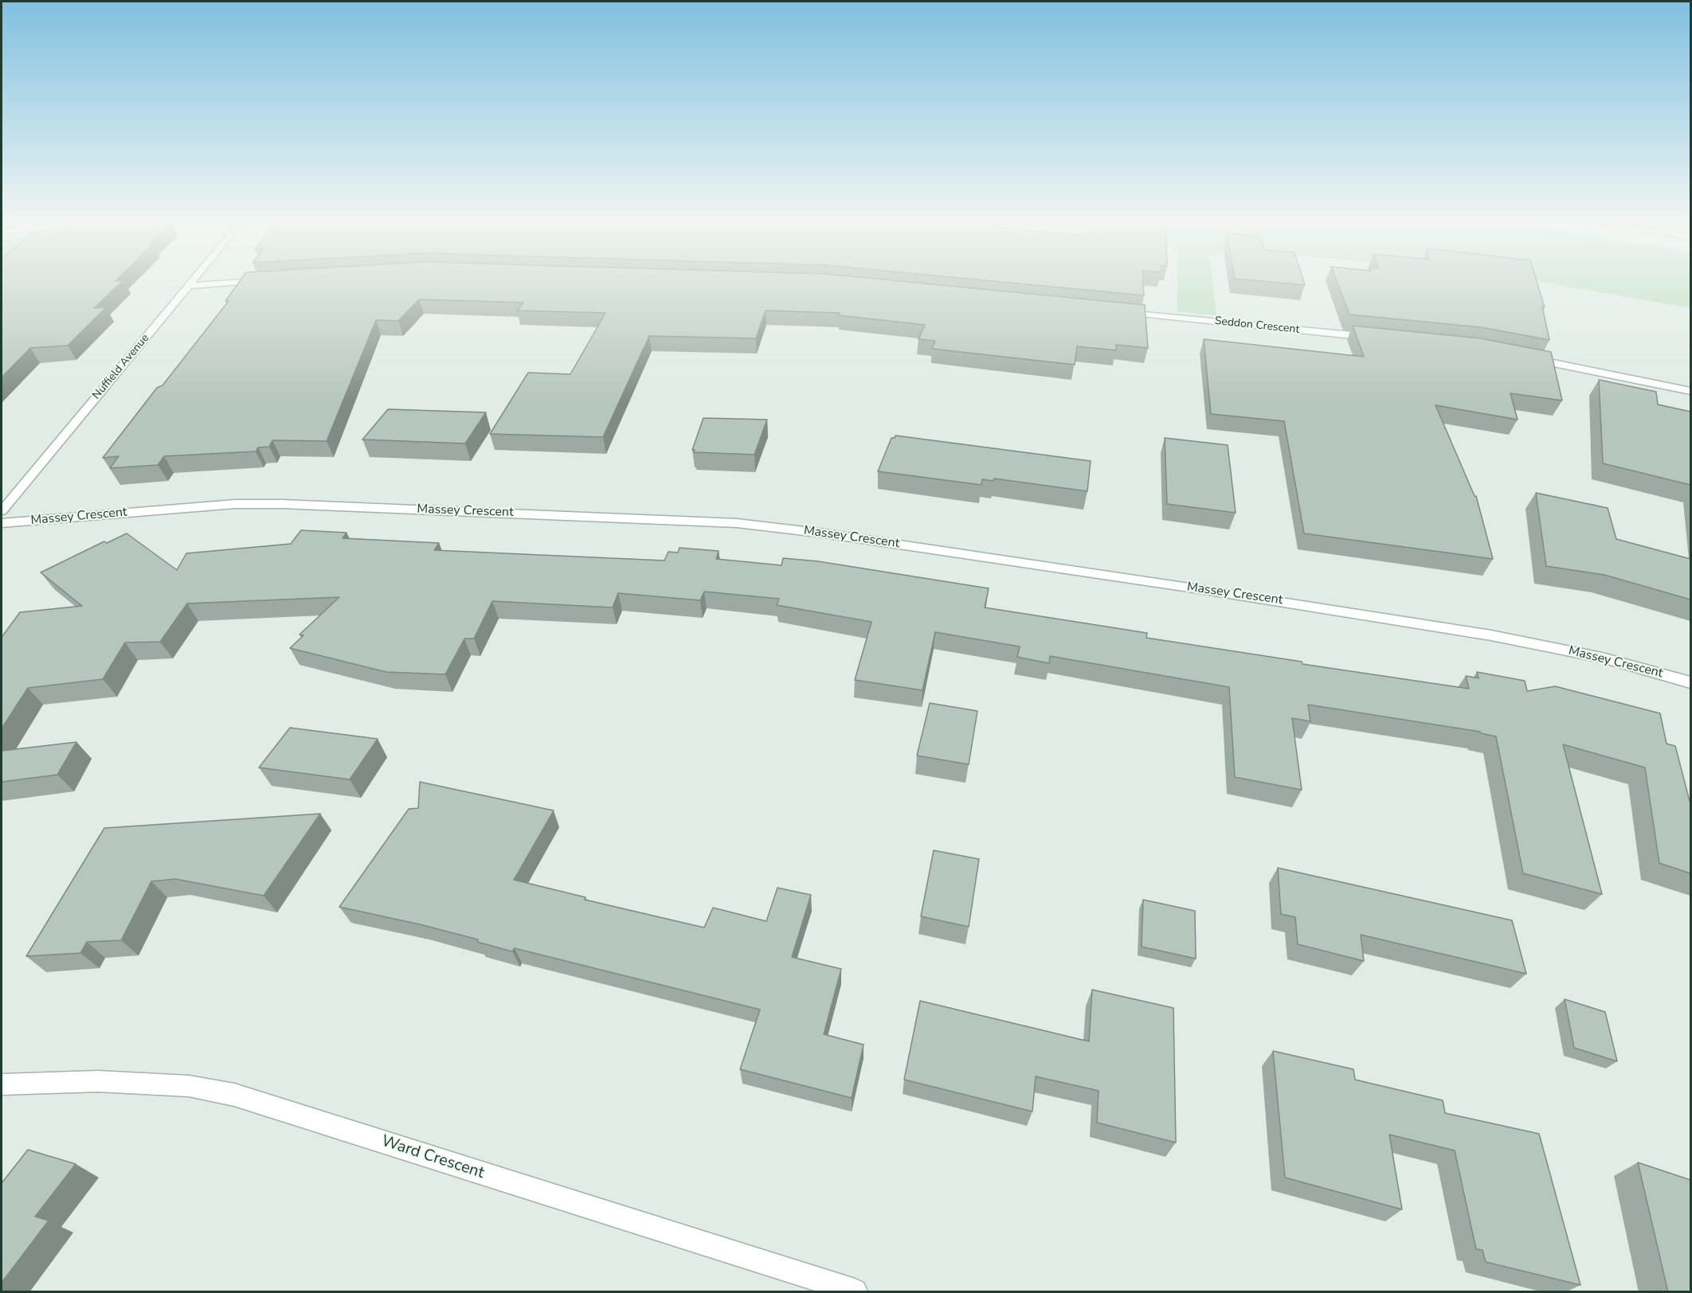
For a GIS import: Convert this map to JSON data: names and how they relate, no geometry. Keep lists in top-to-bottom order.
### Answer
{
  "streets": {
    "street": [
      "Seddon Crescent",
      "Nuffield Avenue",
      "Massey Crescent",
      "Ward Crescent"
    ]
  }
}
